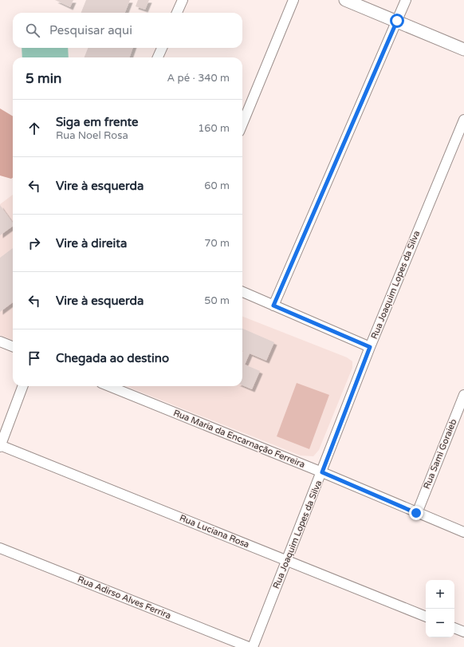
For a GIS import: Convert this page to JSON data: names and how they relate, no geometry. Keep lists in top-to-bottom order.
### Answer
{
  "streets": {
    "street": [
      "Rua Joaquim Lopes da Silva",
      "Rua Maria da Encarnação Ferreira",
      "Rua Sami Goraieb",
      "Rua Luciana Rosa",
      "Rua Adirso Alves Ferrira"
    ]
  },
  "crossings": [
    ["Rua Joaquim Lopes da Silva", "Rua Maria da Encarnação Ferreira"],
    ["Rua Joaquim Lopes da Silva", "Rua Luciana Rosa"],
    ["Rua Maria da Encarnação Ferreira", "Rua Sami Goraieb"]
  ],
  "page": {
    "search": "Pesquisar aqui",
    "heading": ["5 min", "A pé · 340 m"],
    "list": [
      ["Siga em frente", "Rua Noel Rosa", "160 m"],
      ["Vire à esquerda", "60 m"],
      ["Vire à direita", "70 m"],
      ["Vire à esquerda", "50 m"],
      "Chegada ao destino"
    ],
    "map_buttons": ["+", "−"]
  }
}
